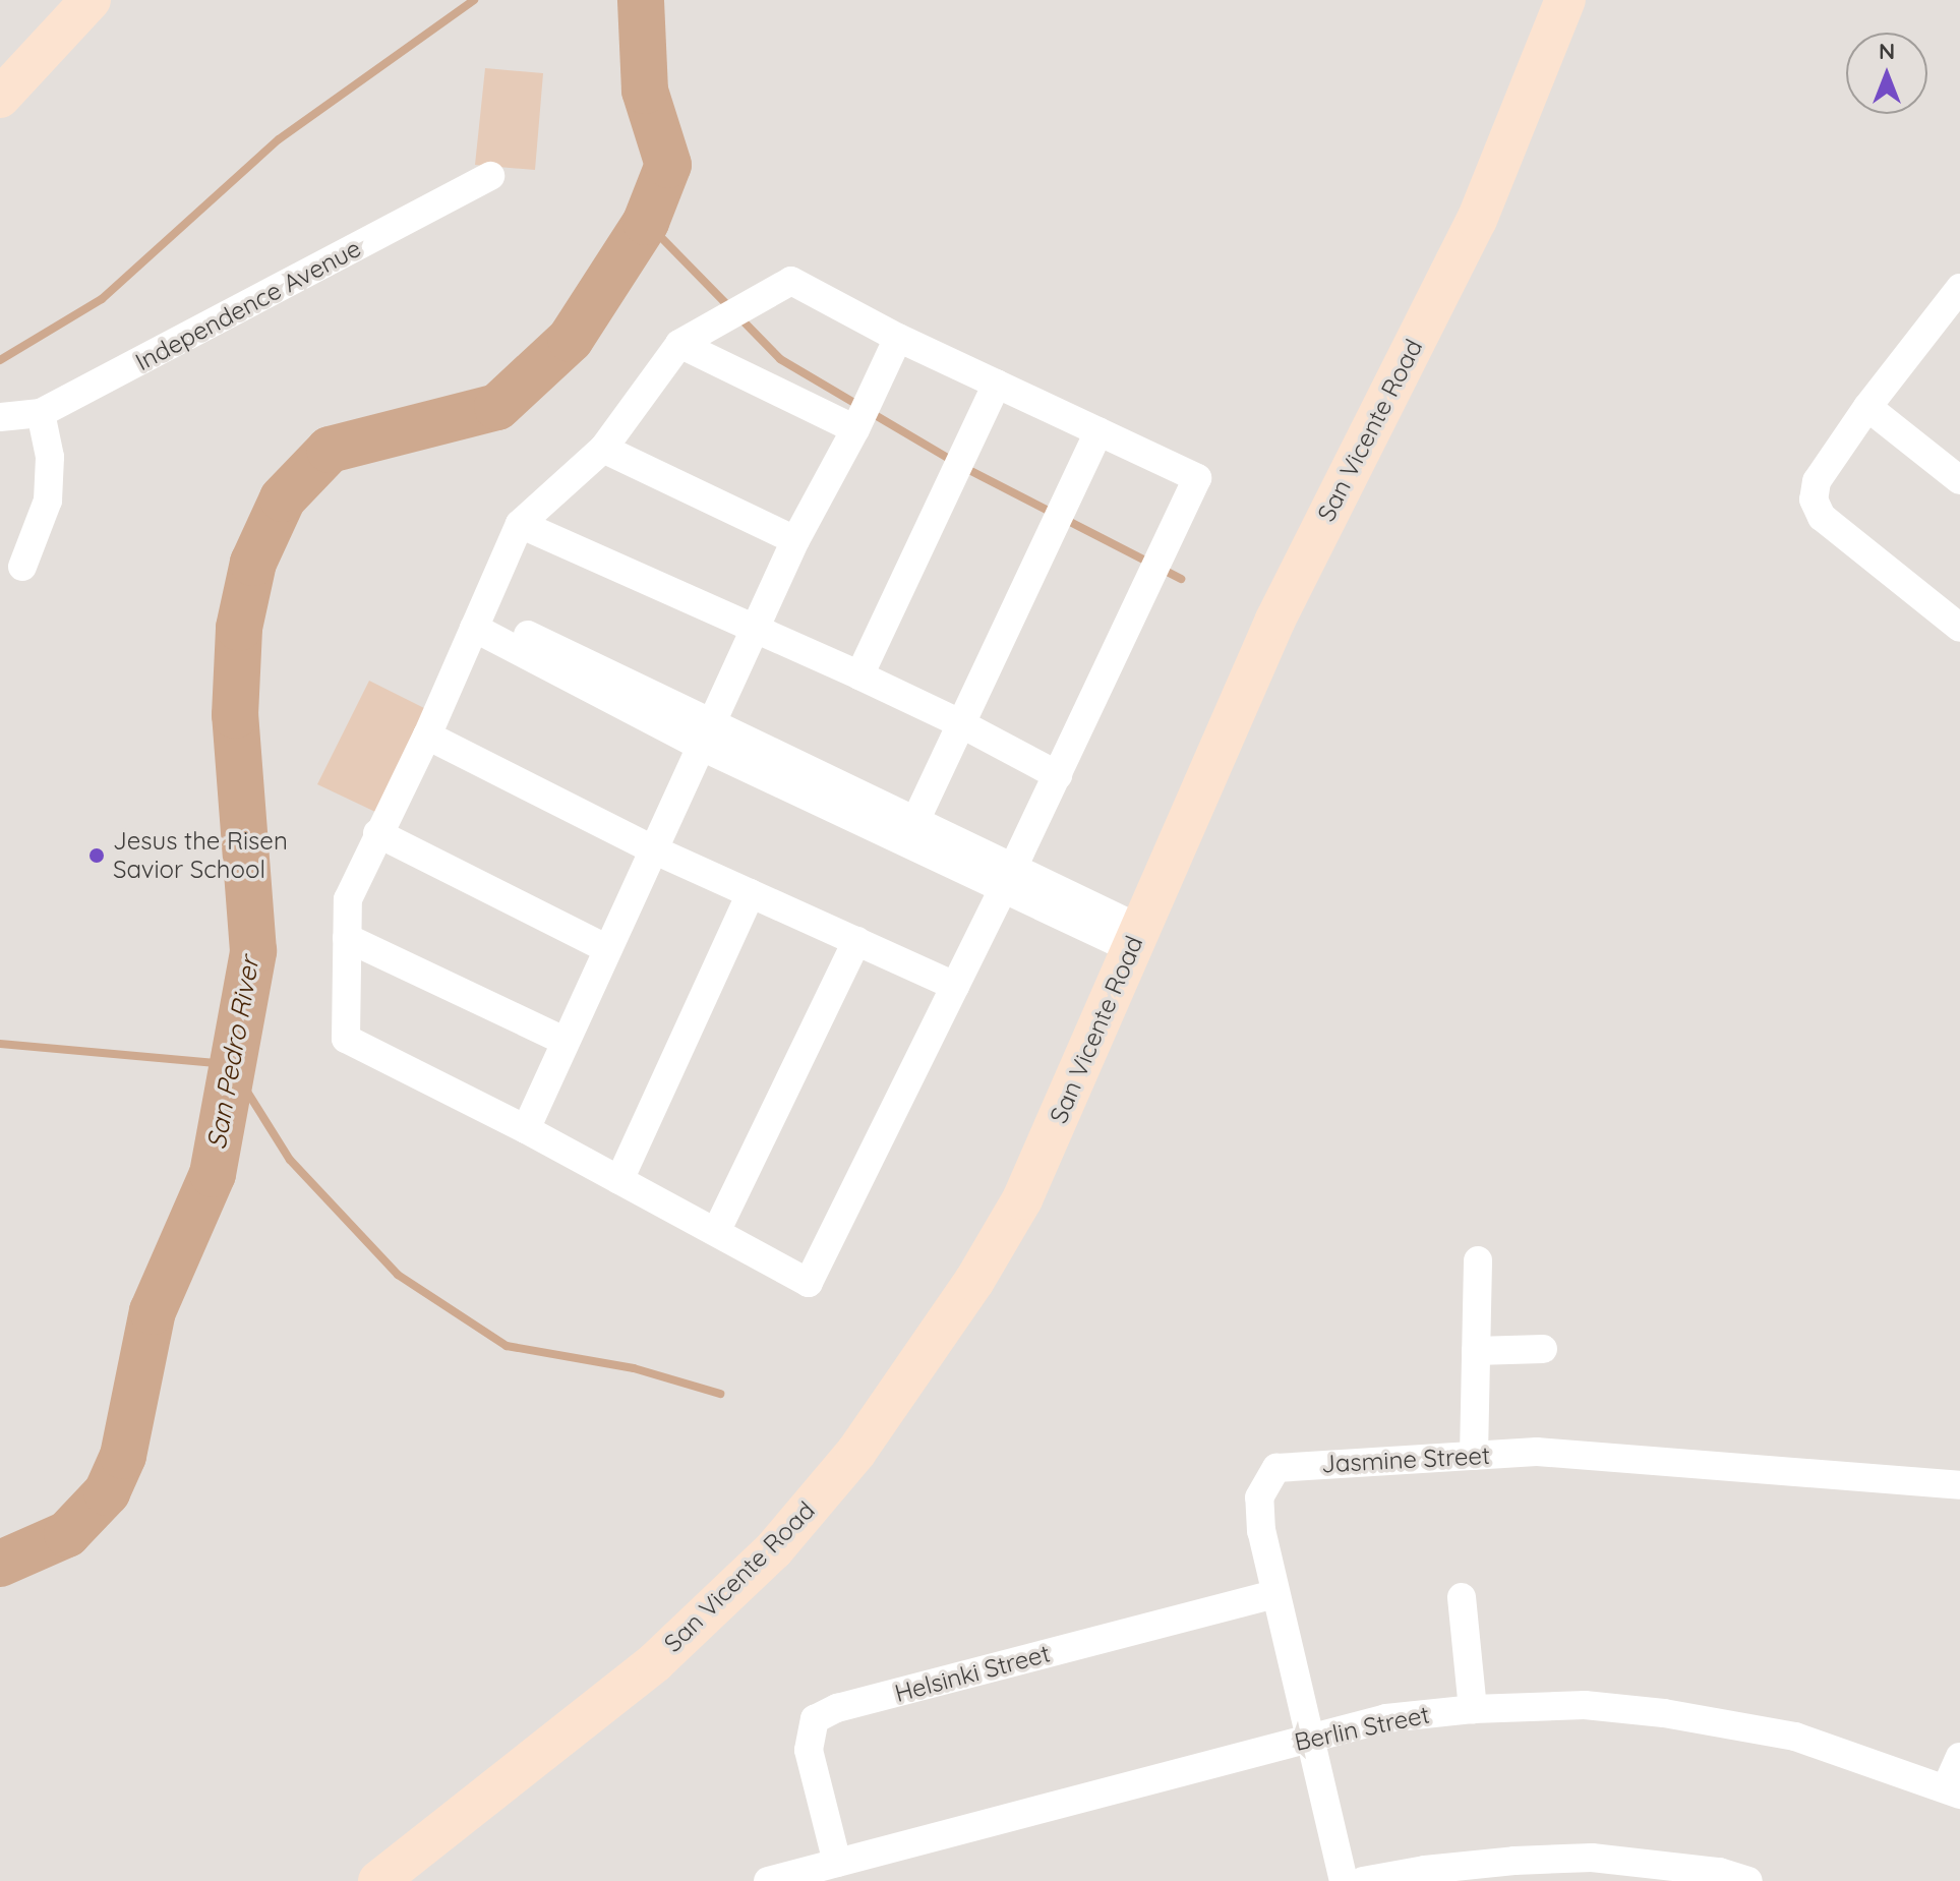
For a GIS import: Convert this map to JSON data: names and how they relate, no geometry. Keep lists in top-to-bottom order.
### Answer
{
  "streets": {
    "main road": ["San Vicente Road"],
    "street": [
      "Independence Avenue",
      "Jasmine Street",
      "Helsinki Street",
      "Berlin Street"
    ]
  },
  "crossings": [
    ["Jasmine Street", "Helsinki Street"],
    ["Jasmine Street", "Berlin Street"],
    ["Helsinki Street", "Berlin Street"]
  ],
  "water": ["San Pedro River"],
  "places": ["Jesus the Risen Savior School"],
  "north": "top"
}
